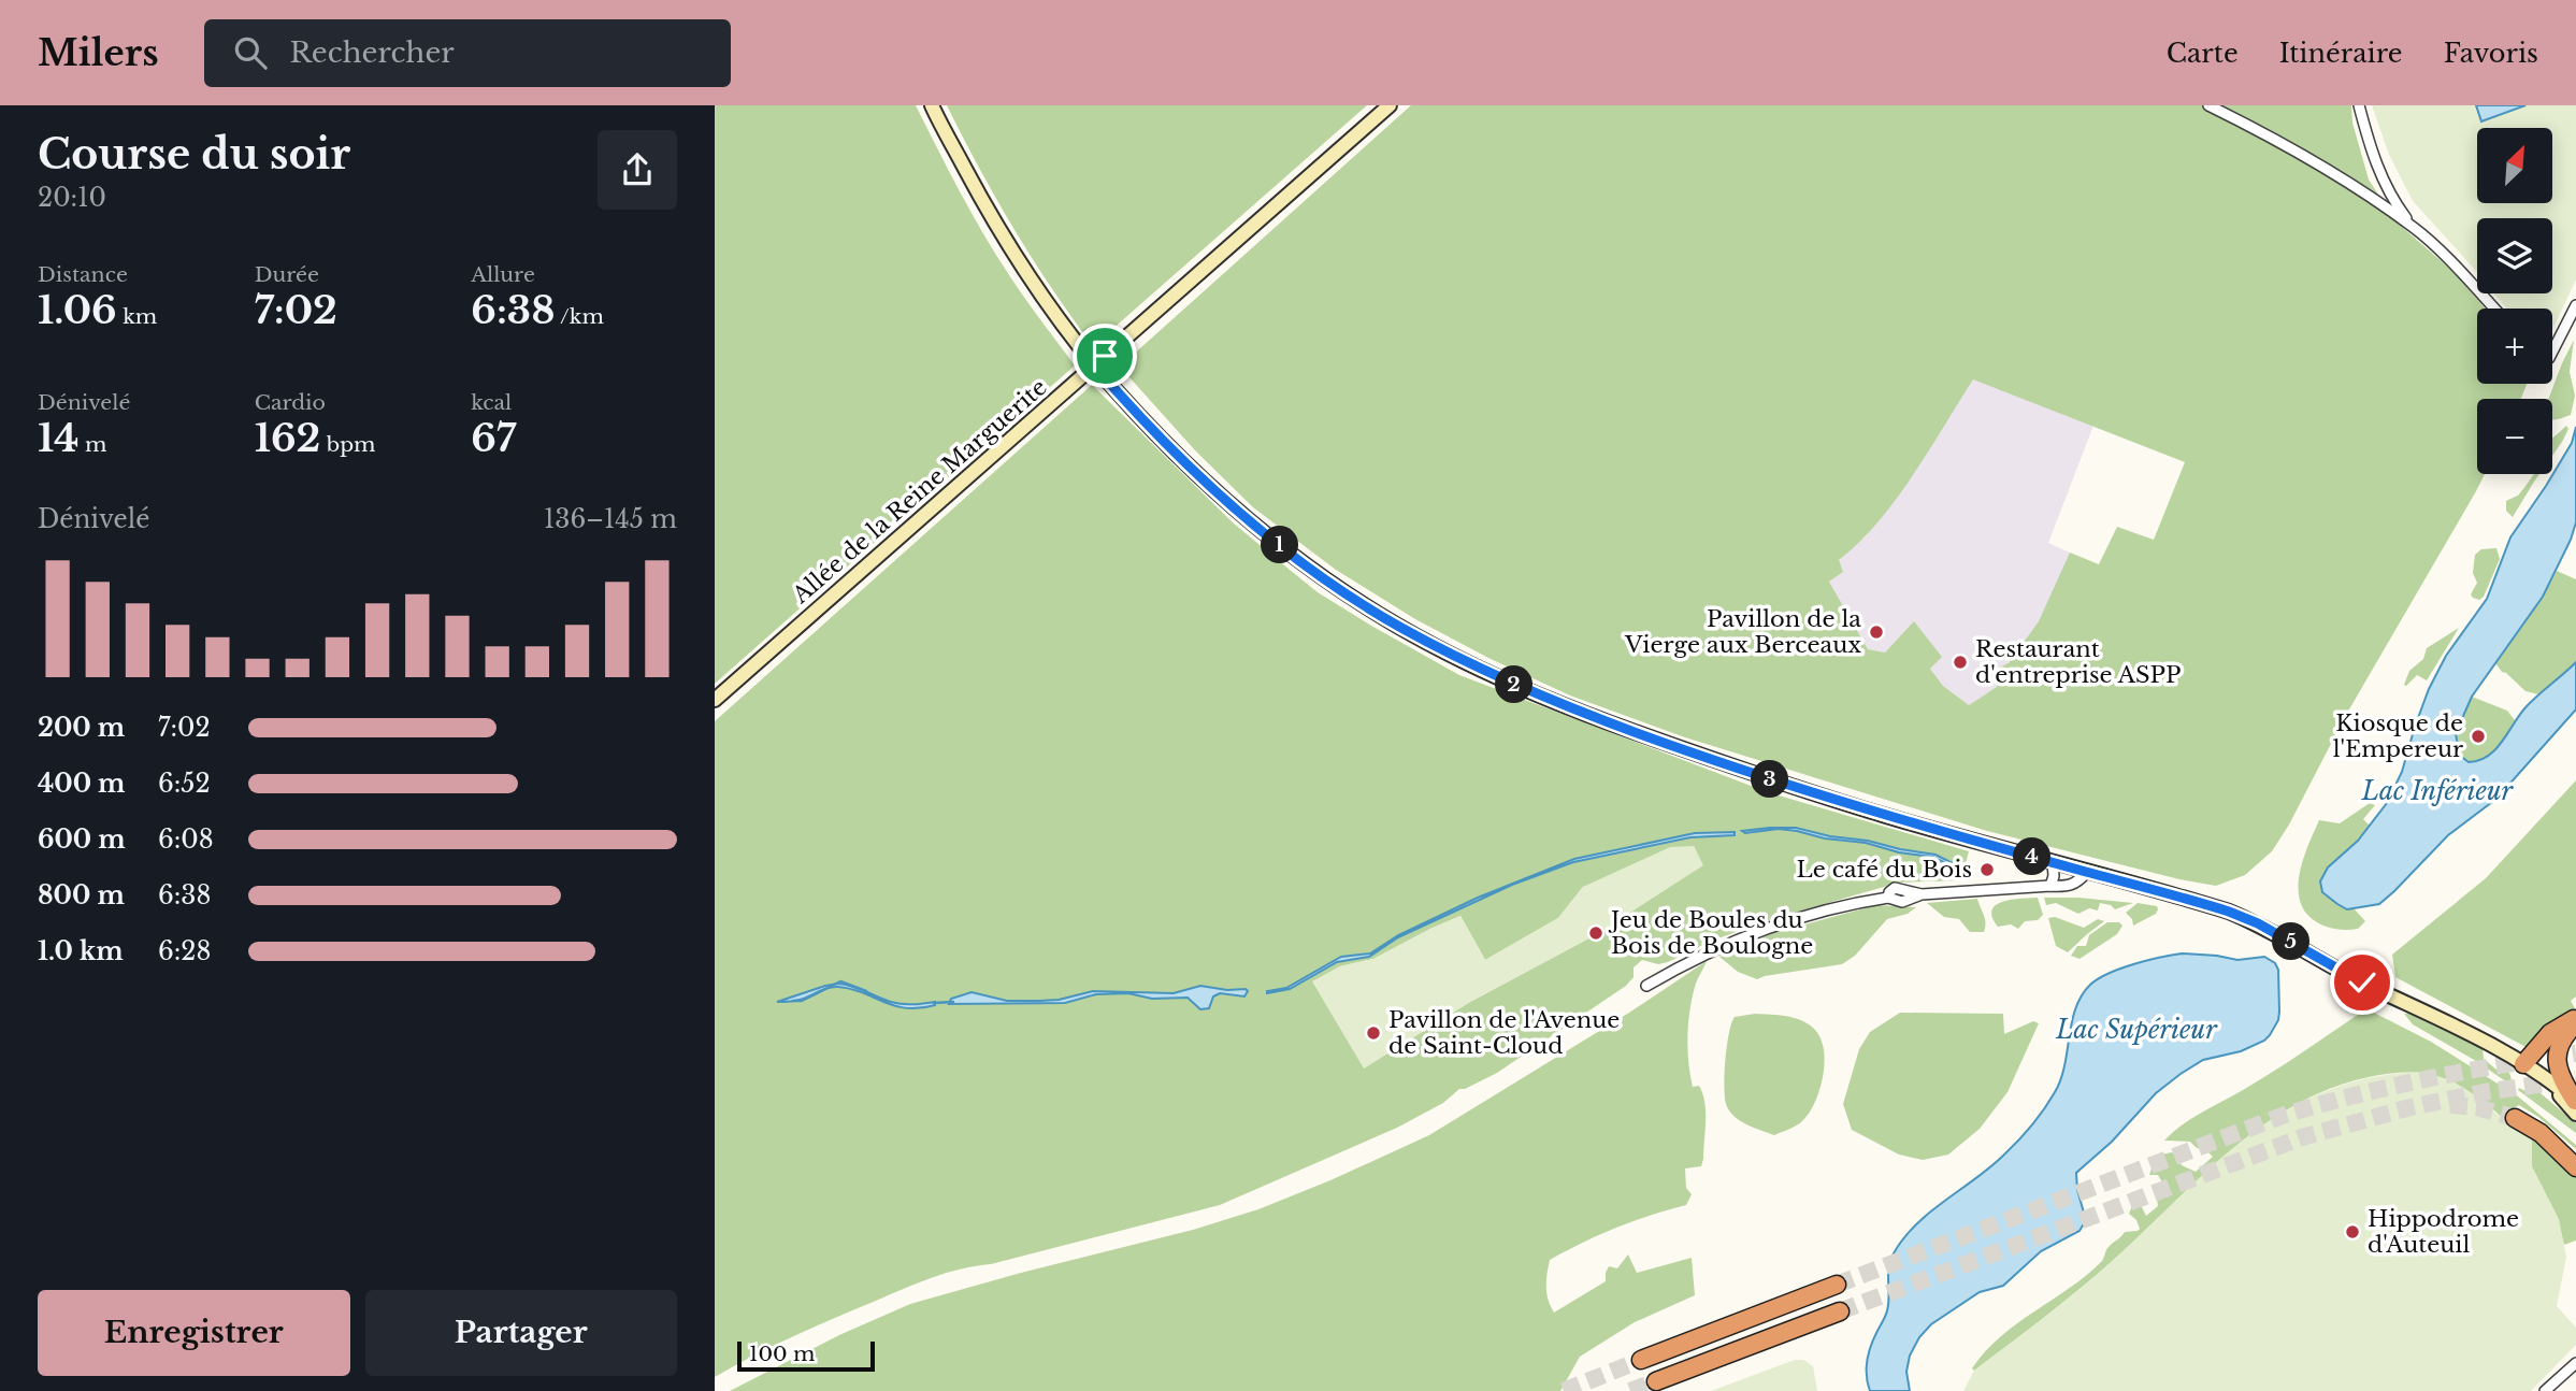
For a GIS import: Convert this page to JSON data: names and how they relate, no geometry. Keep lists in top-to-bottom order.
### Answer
{
  "streets": {
    "main road": ["Allée de la Reine Marguerite"]
  },
  "water": ["Lac Inférieur", "Lac Supérieur"],
  "places": [
    "Pavillon de la Vierge aux Berceaux",
    "Restaurant d'entreprise ASPP",
    "Kiosque de l'Empereur",
    "Le café du Bois",
    "Jeu de Boules du Bois de Boulogne",
    "Pavillon de l'Avenue de Saint-Cloud",
    "Hippodrome d'Auteuil"
  ],
  "scale_bar": "100 m",
  "north": "top right",
  "page": {
    "header": "Milers",
    "search": "Rechercher",
    "nav": ["Carte", "Itinéraire", "Favoris"],
    "heading": ["Course du soir", "20:10"],
    "map_buttons": ["+", "−"],
    "stats": [
      ["Distance", "1.06 km"],
      ["Durée", "7:02"],
      ["Allure", "6:38 /km"],
      ["Dénivelé", "14 m"],
      ["Cardio", "162 bpm"],
      ["kcal", "67"]
    ],
    "chart": ["Dénivelé", "136–145 m"],
    "pins": [
      "1",
      "2",
      "3",
      "4",
      "5"
    ],
    "list": [
      {
        "name": "200 m",
        "note": "7:02"
      },
      {
        "name": "400 m",
        "note": "6:52"
      },
      {
        "name": "600 m",
        "note": "6:08"
      },
      {
        "name": "800 m",
        "note": "6:38"
      },
      {
        "name": "1.0 km",
        "note": "6:28"
      }
    ],
    "buttons": ["Enregistrer", "Partager"],
    "scale": "100 m"
  }
}
